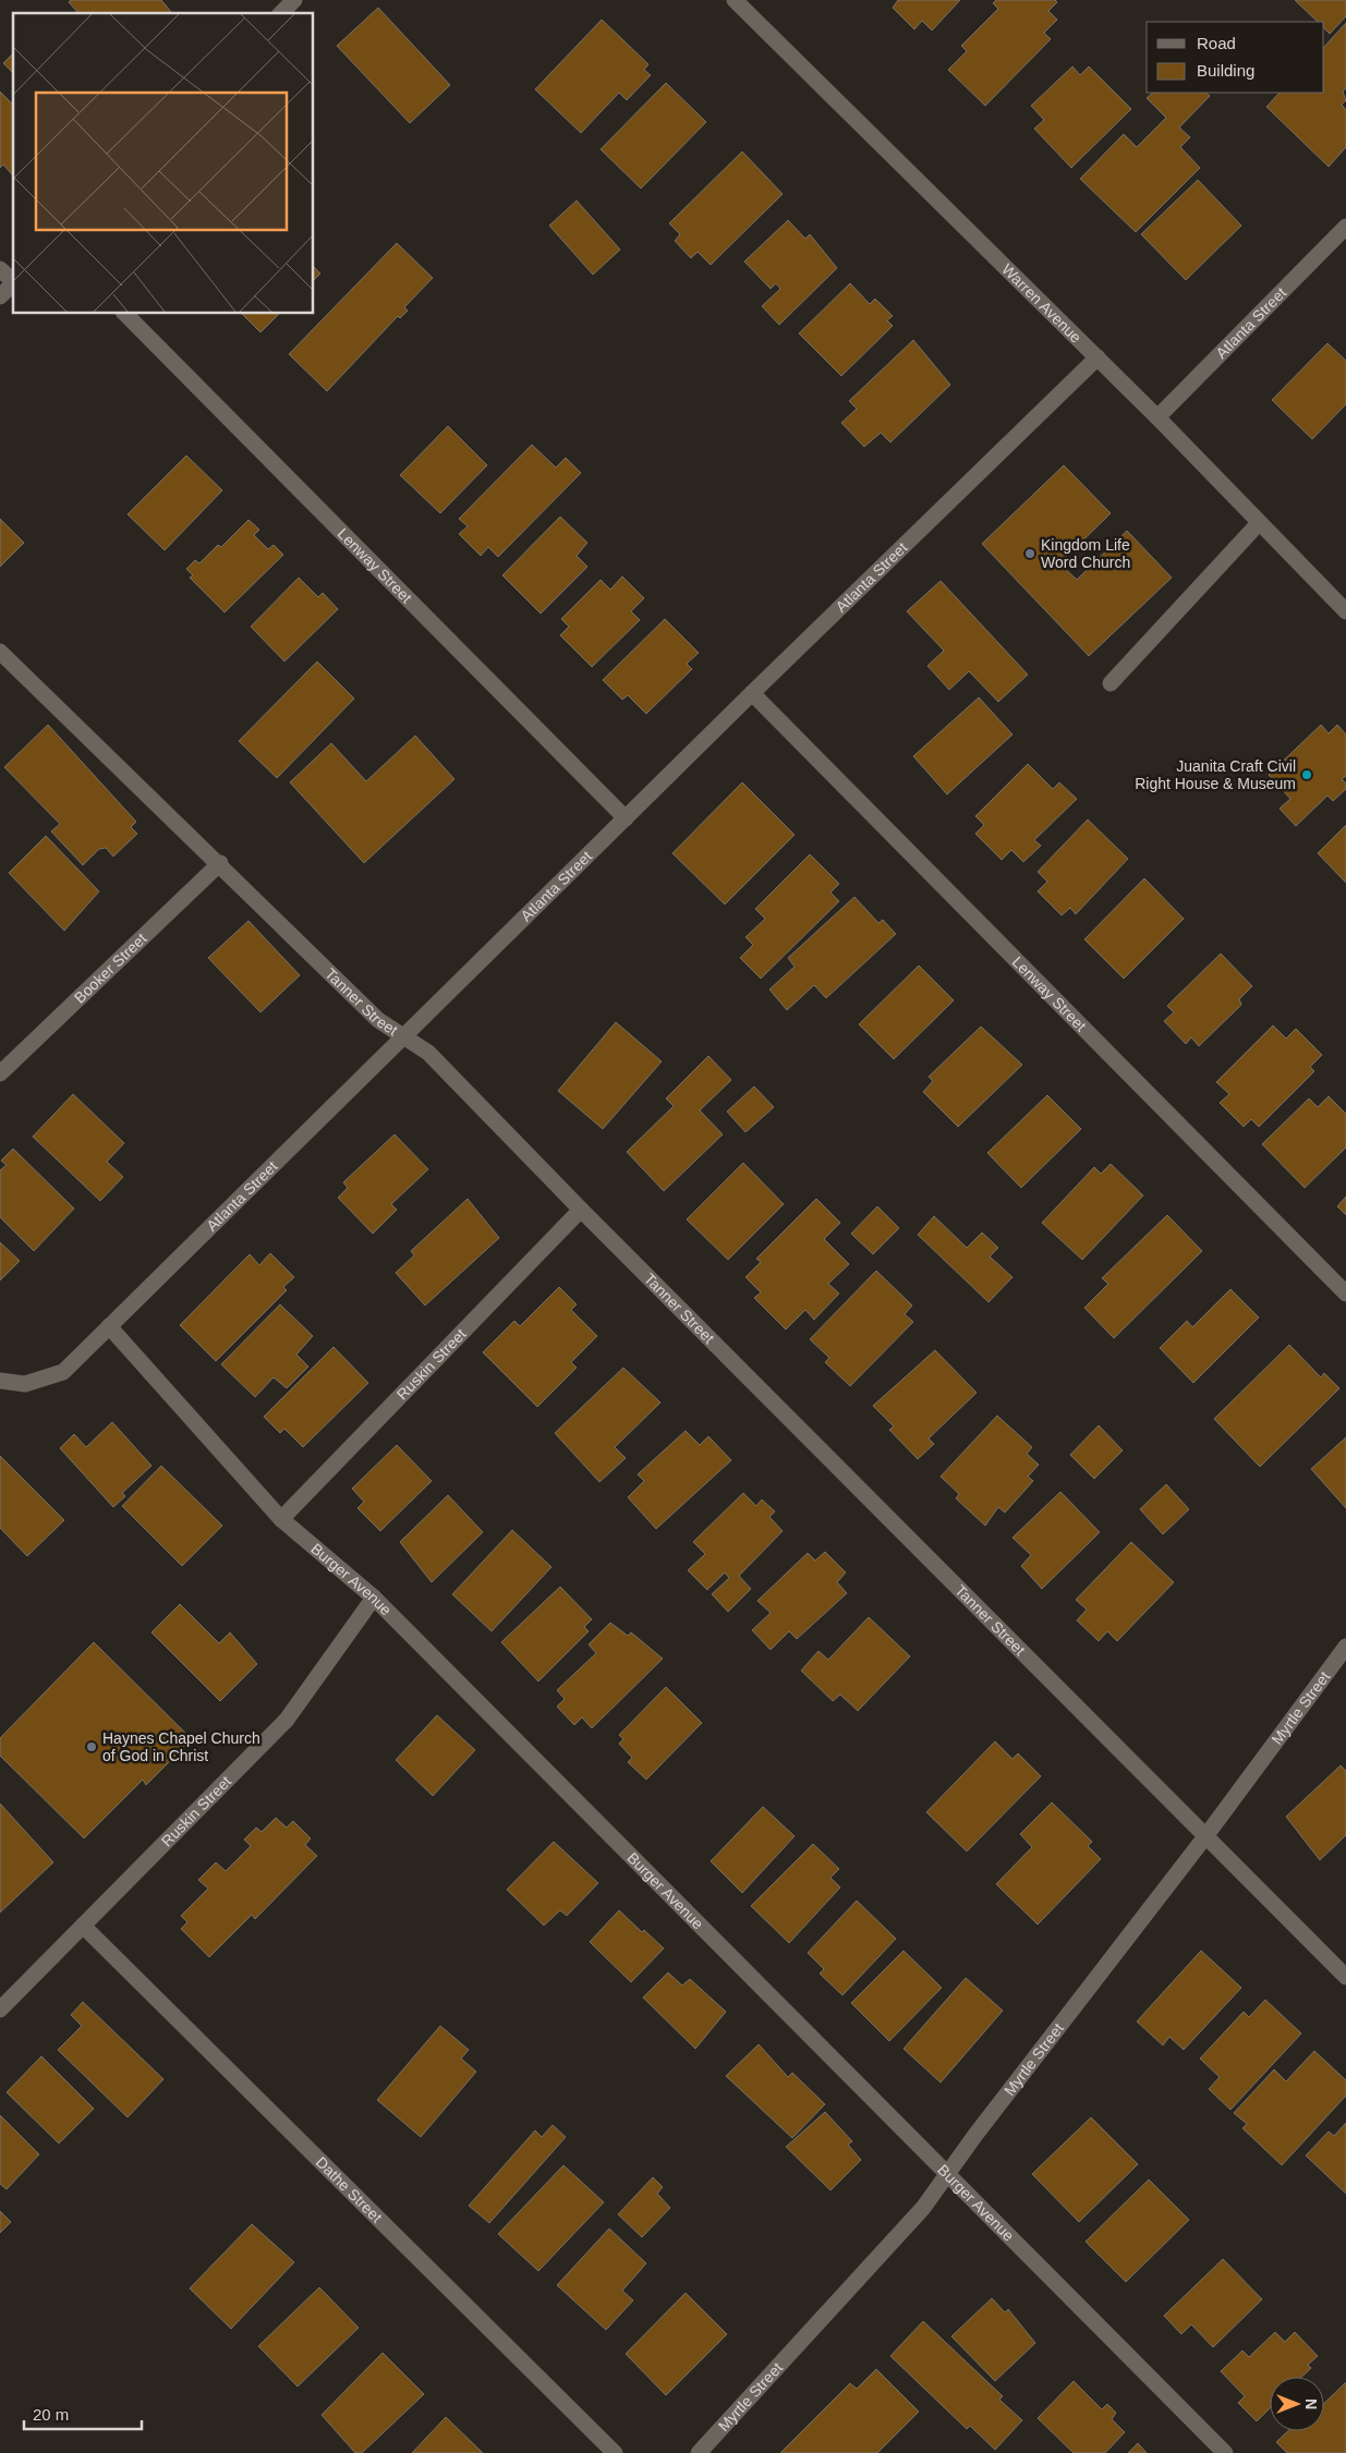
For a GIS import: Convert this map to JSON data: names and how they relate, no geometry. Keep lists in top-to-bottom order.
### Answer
{
  "streets": {
    "street": [
      "Warren Avenue",
      "Atlanta Street",
      "Lenway Street",
      "Booker Street",
      "Tanner Street",
      "Ruskin Street",
      "Burger Avenue",
      "Myrtle Street",
      "Dathe Street"
    ]
  },
  "crossings": [
    ["Warren Avenue", "Atlanta Street"],
    ["Atlanta Street", "Lenway Street"],
    ["Atlanta Street", "Tanner Street"],
    ["Atlanta Street", "Burger Avenue"],
    ["Booker Street", "Tanner Street"],
    ["Tanner Street", "Ruskin Street"],
    ["Tanner Street", "Myrtle Street"],
    ["Ruskin Street", "Burger Avenue"],
    ["Ruskin Street", "Dathe Street"],
    ["Burger Avenue", "Myrtle Street"]
  ],
  "places": ["Kingdom Life Word Church", "Juanita Craft Civil Right House & Museum", "Haynes Chapel Church of God in Christ"],
  "legend": ["Road", "Building"],
  "scale_bar": "20 m",
  "north": "right"
}
